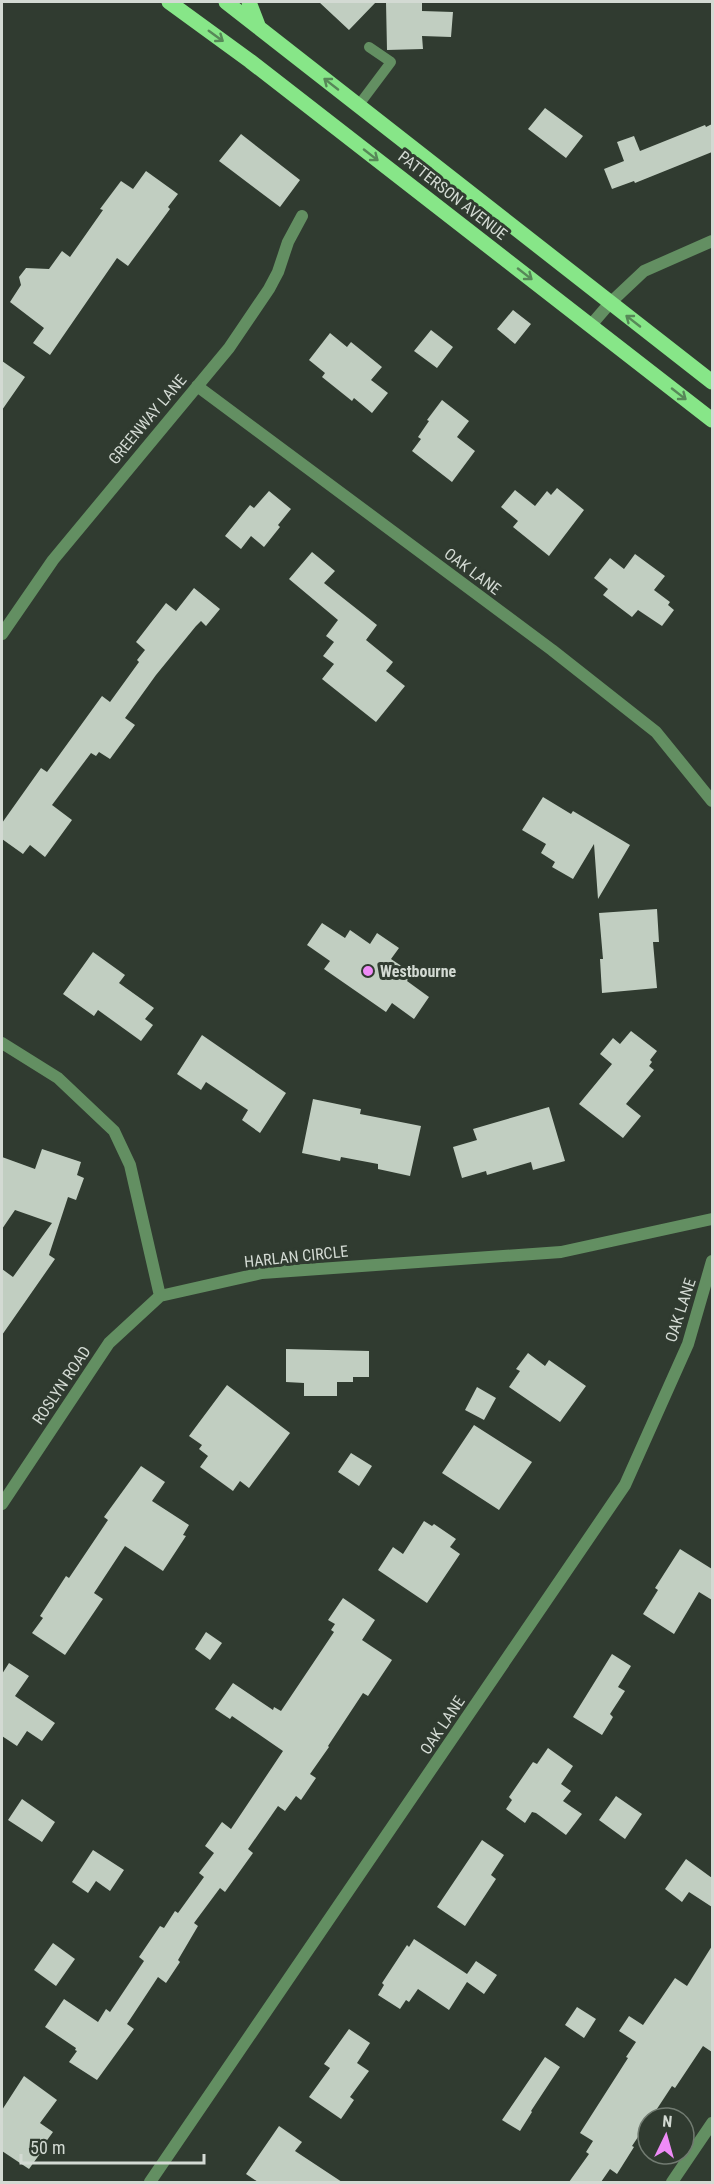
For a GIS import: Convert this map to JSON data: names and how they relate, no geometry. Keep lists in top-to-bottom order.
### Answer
{
  "streets": {
    "main road": ["PATTERSON AVENUE"],
    "street": [
      "GREENWAY LANE",
      "OAK LANE",
      "HARLAN CIRCLE",
      "ROSLYN ROAD"
    ]
  },
  "crossings": [
    ["GREENWAY LANE", "OAK LANE"],
    ["HARLAN CIRCLE", "ROSLYN ROAD"]
  ],
  "places": ["Westbourne"],
  "scale_bar": "50 m",
  "north": "top"
}
